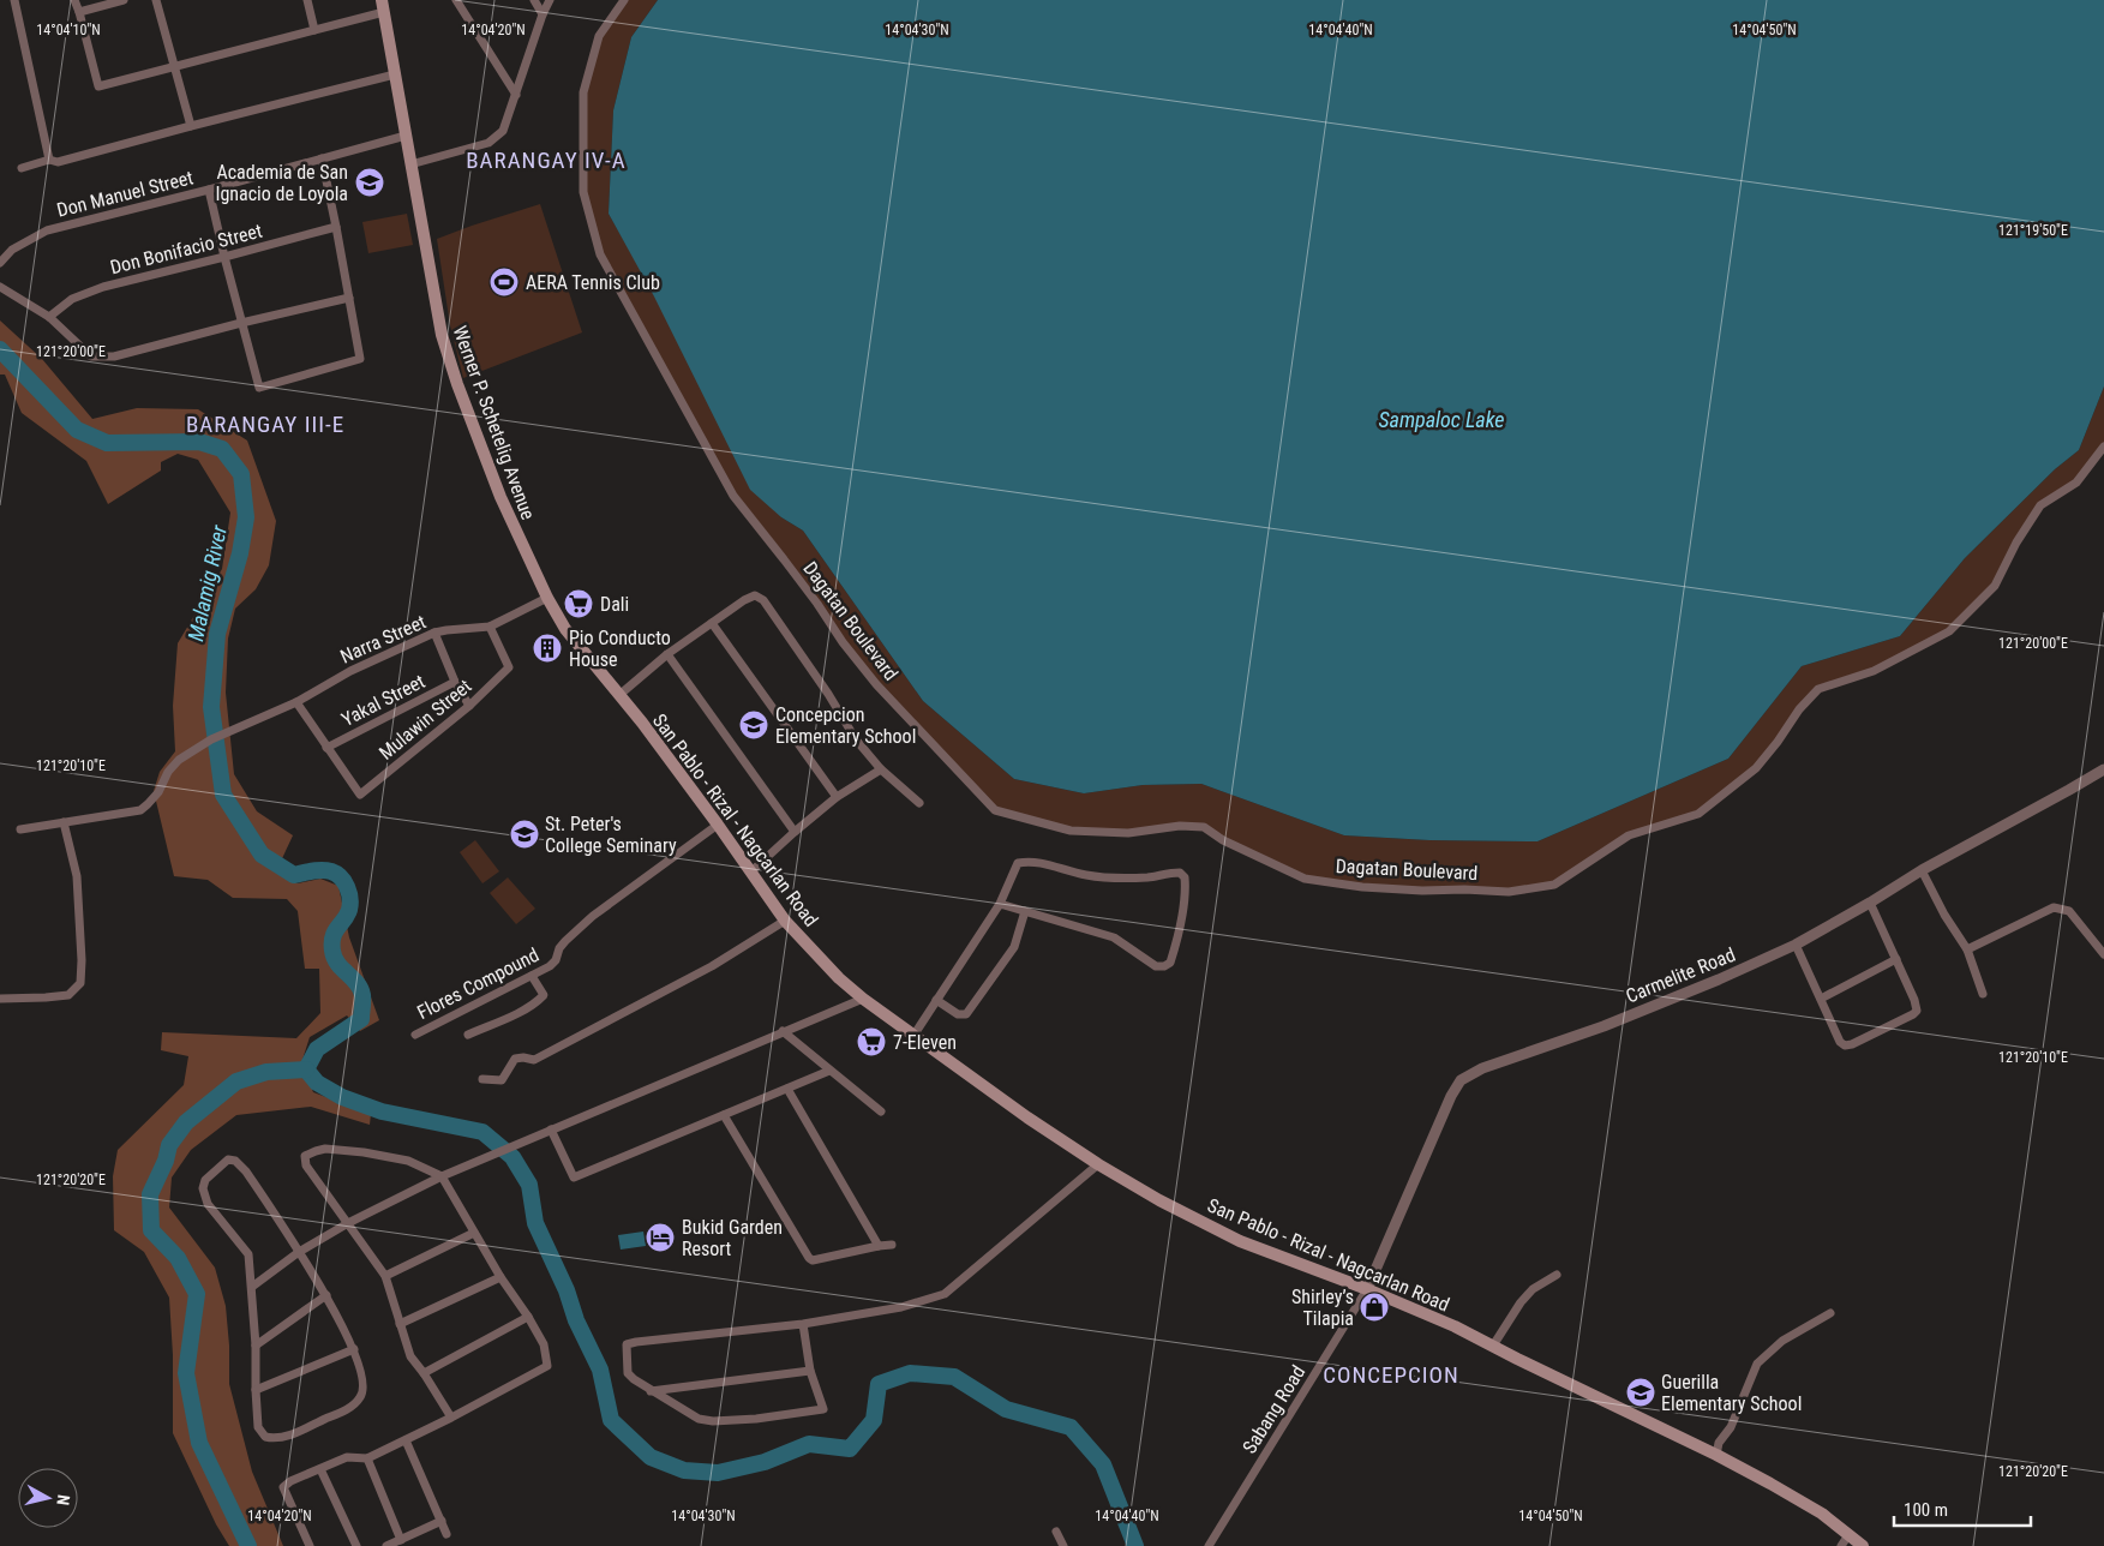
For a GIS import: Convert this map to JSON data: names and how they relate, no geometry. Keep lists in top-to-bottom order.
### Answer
{
  "streets": {
    "main road": ["Werner P. Schetelig Avenue", "San Pablo - Rizal - Nagcarlan Road"],
    "street": [
      "Don Manuel Street",
      "Don Bonifacio Street",
      "Dagatan Boulevard",
      "Narra Street",
      "Yakal Street",
      "Mulawin Street",
      "Carmelite Road",
      "Flores Compound",
      "Sabang Road"
    ]
  },
  "crossings": [
    ["Don Manuel Street", "Werner P. Schetelig Avenue"],
    ["Werner P. Schetelig Avenue", "Narra Street"],
    ["Werner P. Schetelig Avenue", "San Pablo - Rizal - Nagcarlan Road"],
    ["Narra Street", "Mulawin Street"],
    ["Yakal Street", "Mulawin Street"],
    ["San Pablo - Rizal - Nagcarlan Road", "Carmelite Road"],
    ["San Pablo - Rizal - Nagcarlan Road", "Flores Compound"],
    ["San Pablo - Rizal - Nagcarlan Road", "Sabang Road"],
    ["Carmelite Road", "Sabang Road"]
  ],
  "districts": ["BARANGAY IV-A", "BARANGAY III-E", "CONCEPCION"],
  "water": ["Sampaloc Lake", "Malamig River"],
  "places": {
    "school or university": [
      "Academia de San Ignacio de Loyola",
      "Concepcion Elementary School",
      "St. Peter's College Seminary",
      "Guerilla Elementary School"
    ],
    "sports": ["AERA Tennis Club"],
    "supermarket": ["Dali", "7-Eleven"],
    "building": ["Pio Conducto House"],
    "hotel": ["Bukid Garden Resort"],
    "shop": ["Shirley’s Tilapia"]
  },
  "scale_bar": "100 m",
  "north": "right",
  "coordinates": [
    "14°04'10\"N",
    "14°04'20\"N",
    "14°04'30\"N",
    "14°04'40\"N",
    "14°04'50\"N",
    "121°19'50\"E",
    "121°20'00\"E",
    "121°20'10\"E",
    "121°20'20\"E"
  ]
}
